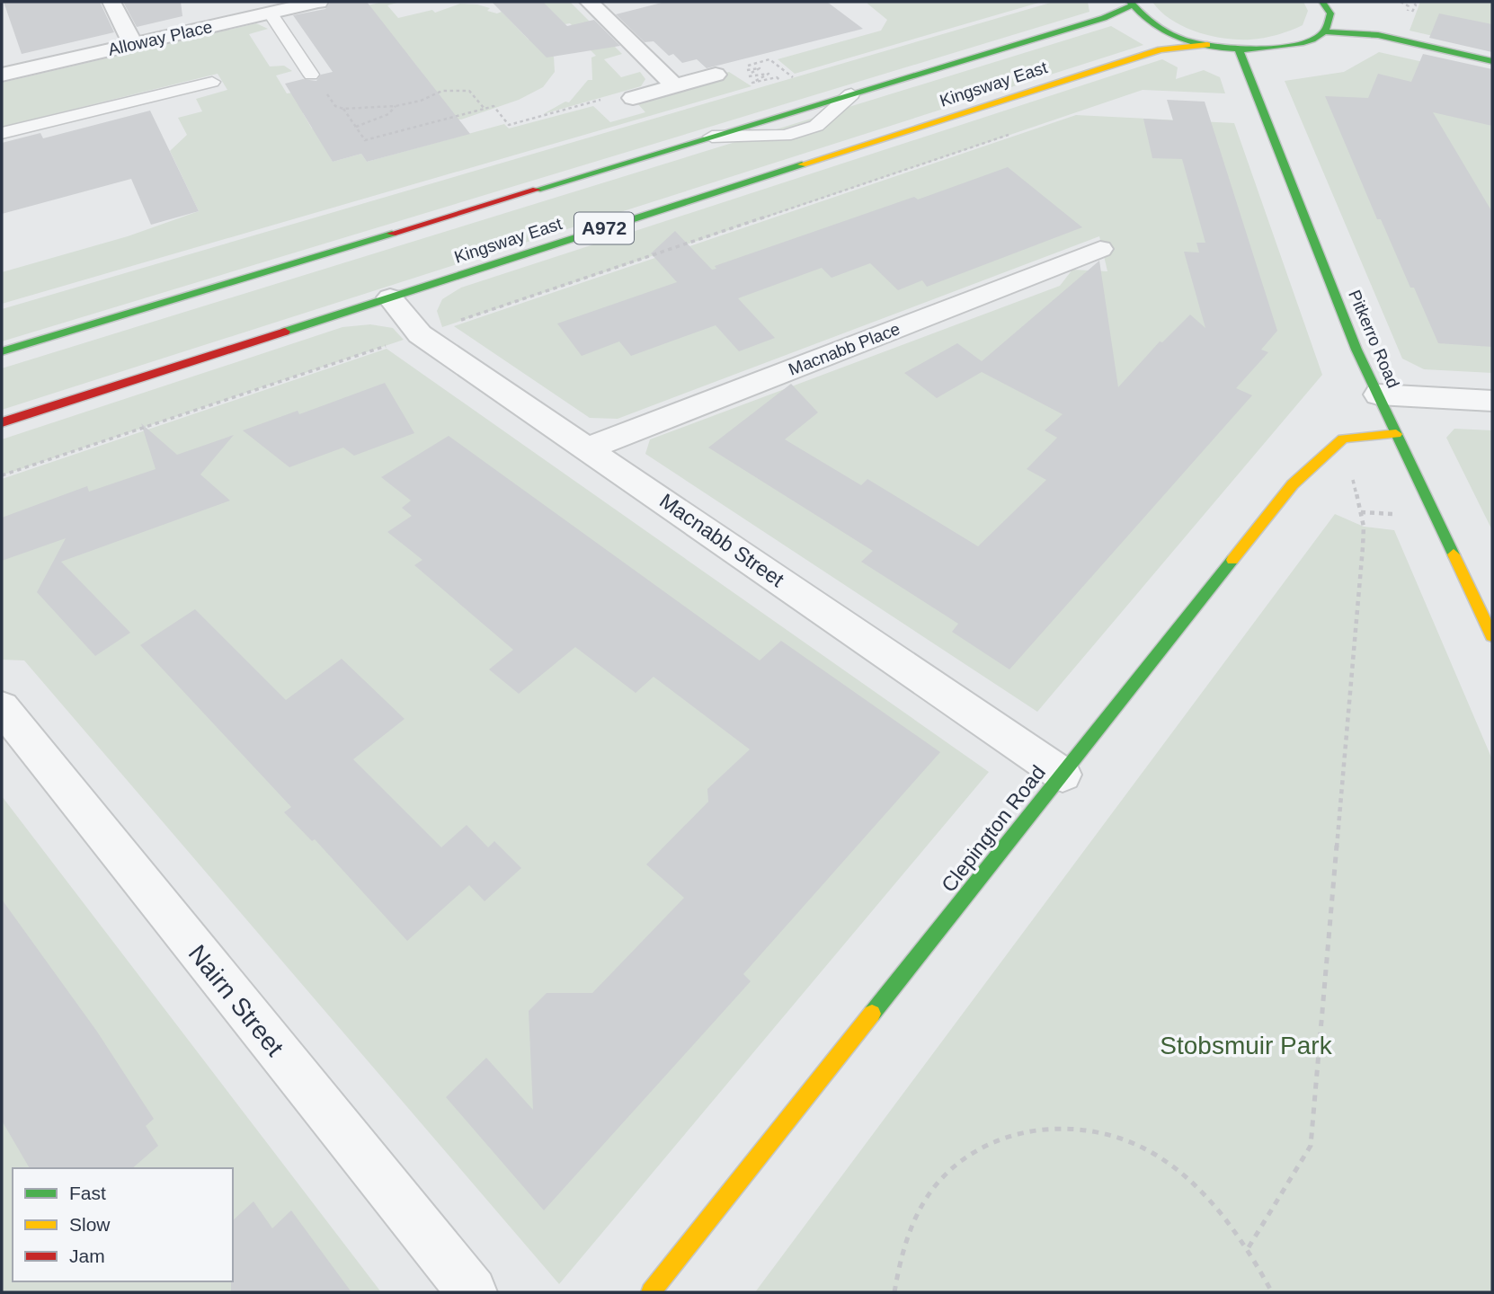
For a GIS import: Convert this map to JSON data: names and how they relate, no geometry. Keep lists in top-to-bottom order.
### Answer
{
  "streets": {
    "main road": [
      "Kingsway East",
      "A972",
      "Pitkerro Road",
      "Clepington Road"
    ],
    "street": [
      "Alloway Place",
      "Macnabb Place",
      "Macnabb Street",
      "Nairn Street"
    ]
  },
  "crossings": [
    ["Kingsway East", "Pitkerro Road"],
    ["Kingsway East", "Macnabb Street"],
    ["Pitkerro Road", "Clepington Road"],
    ["Macnabb Place", "Macnabb Street"],
    ["Macnabb Street", "Clepington Road"]
  ],
  "parks": ["Stobsmuir Park"],
  "legend": ["Fast", "Slow", "Jam"]
}
